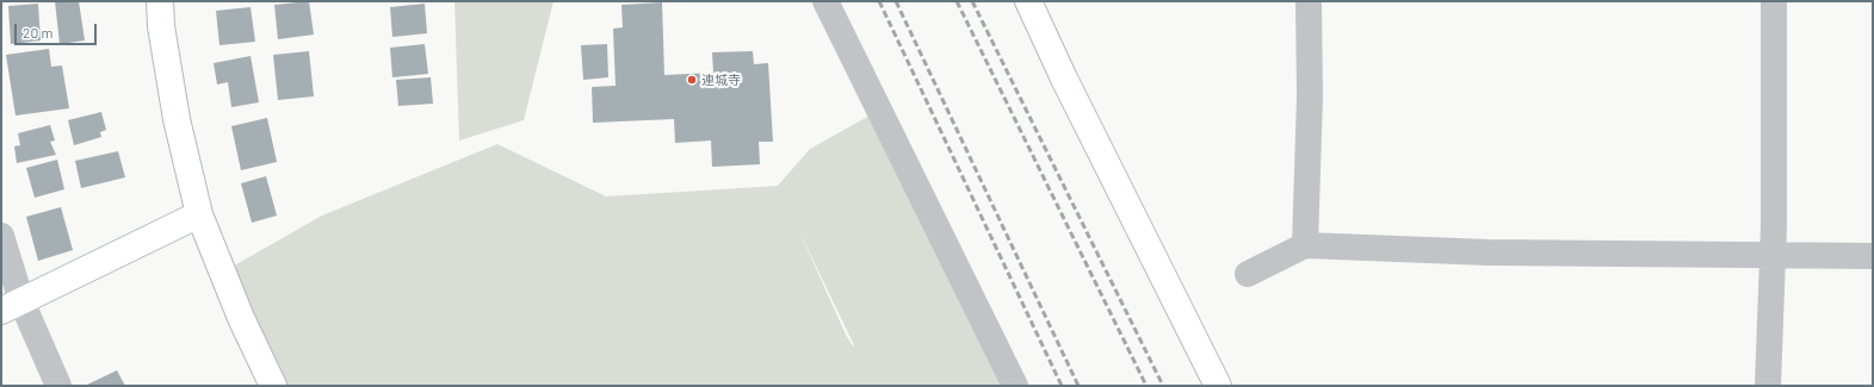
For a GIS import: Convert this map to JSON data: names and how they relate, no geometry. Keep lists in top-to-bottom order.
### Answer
{
  "places": ["連城寺"],
  "scale_bar": "20 m"
}
